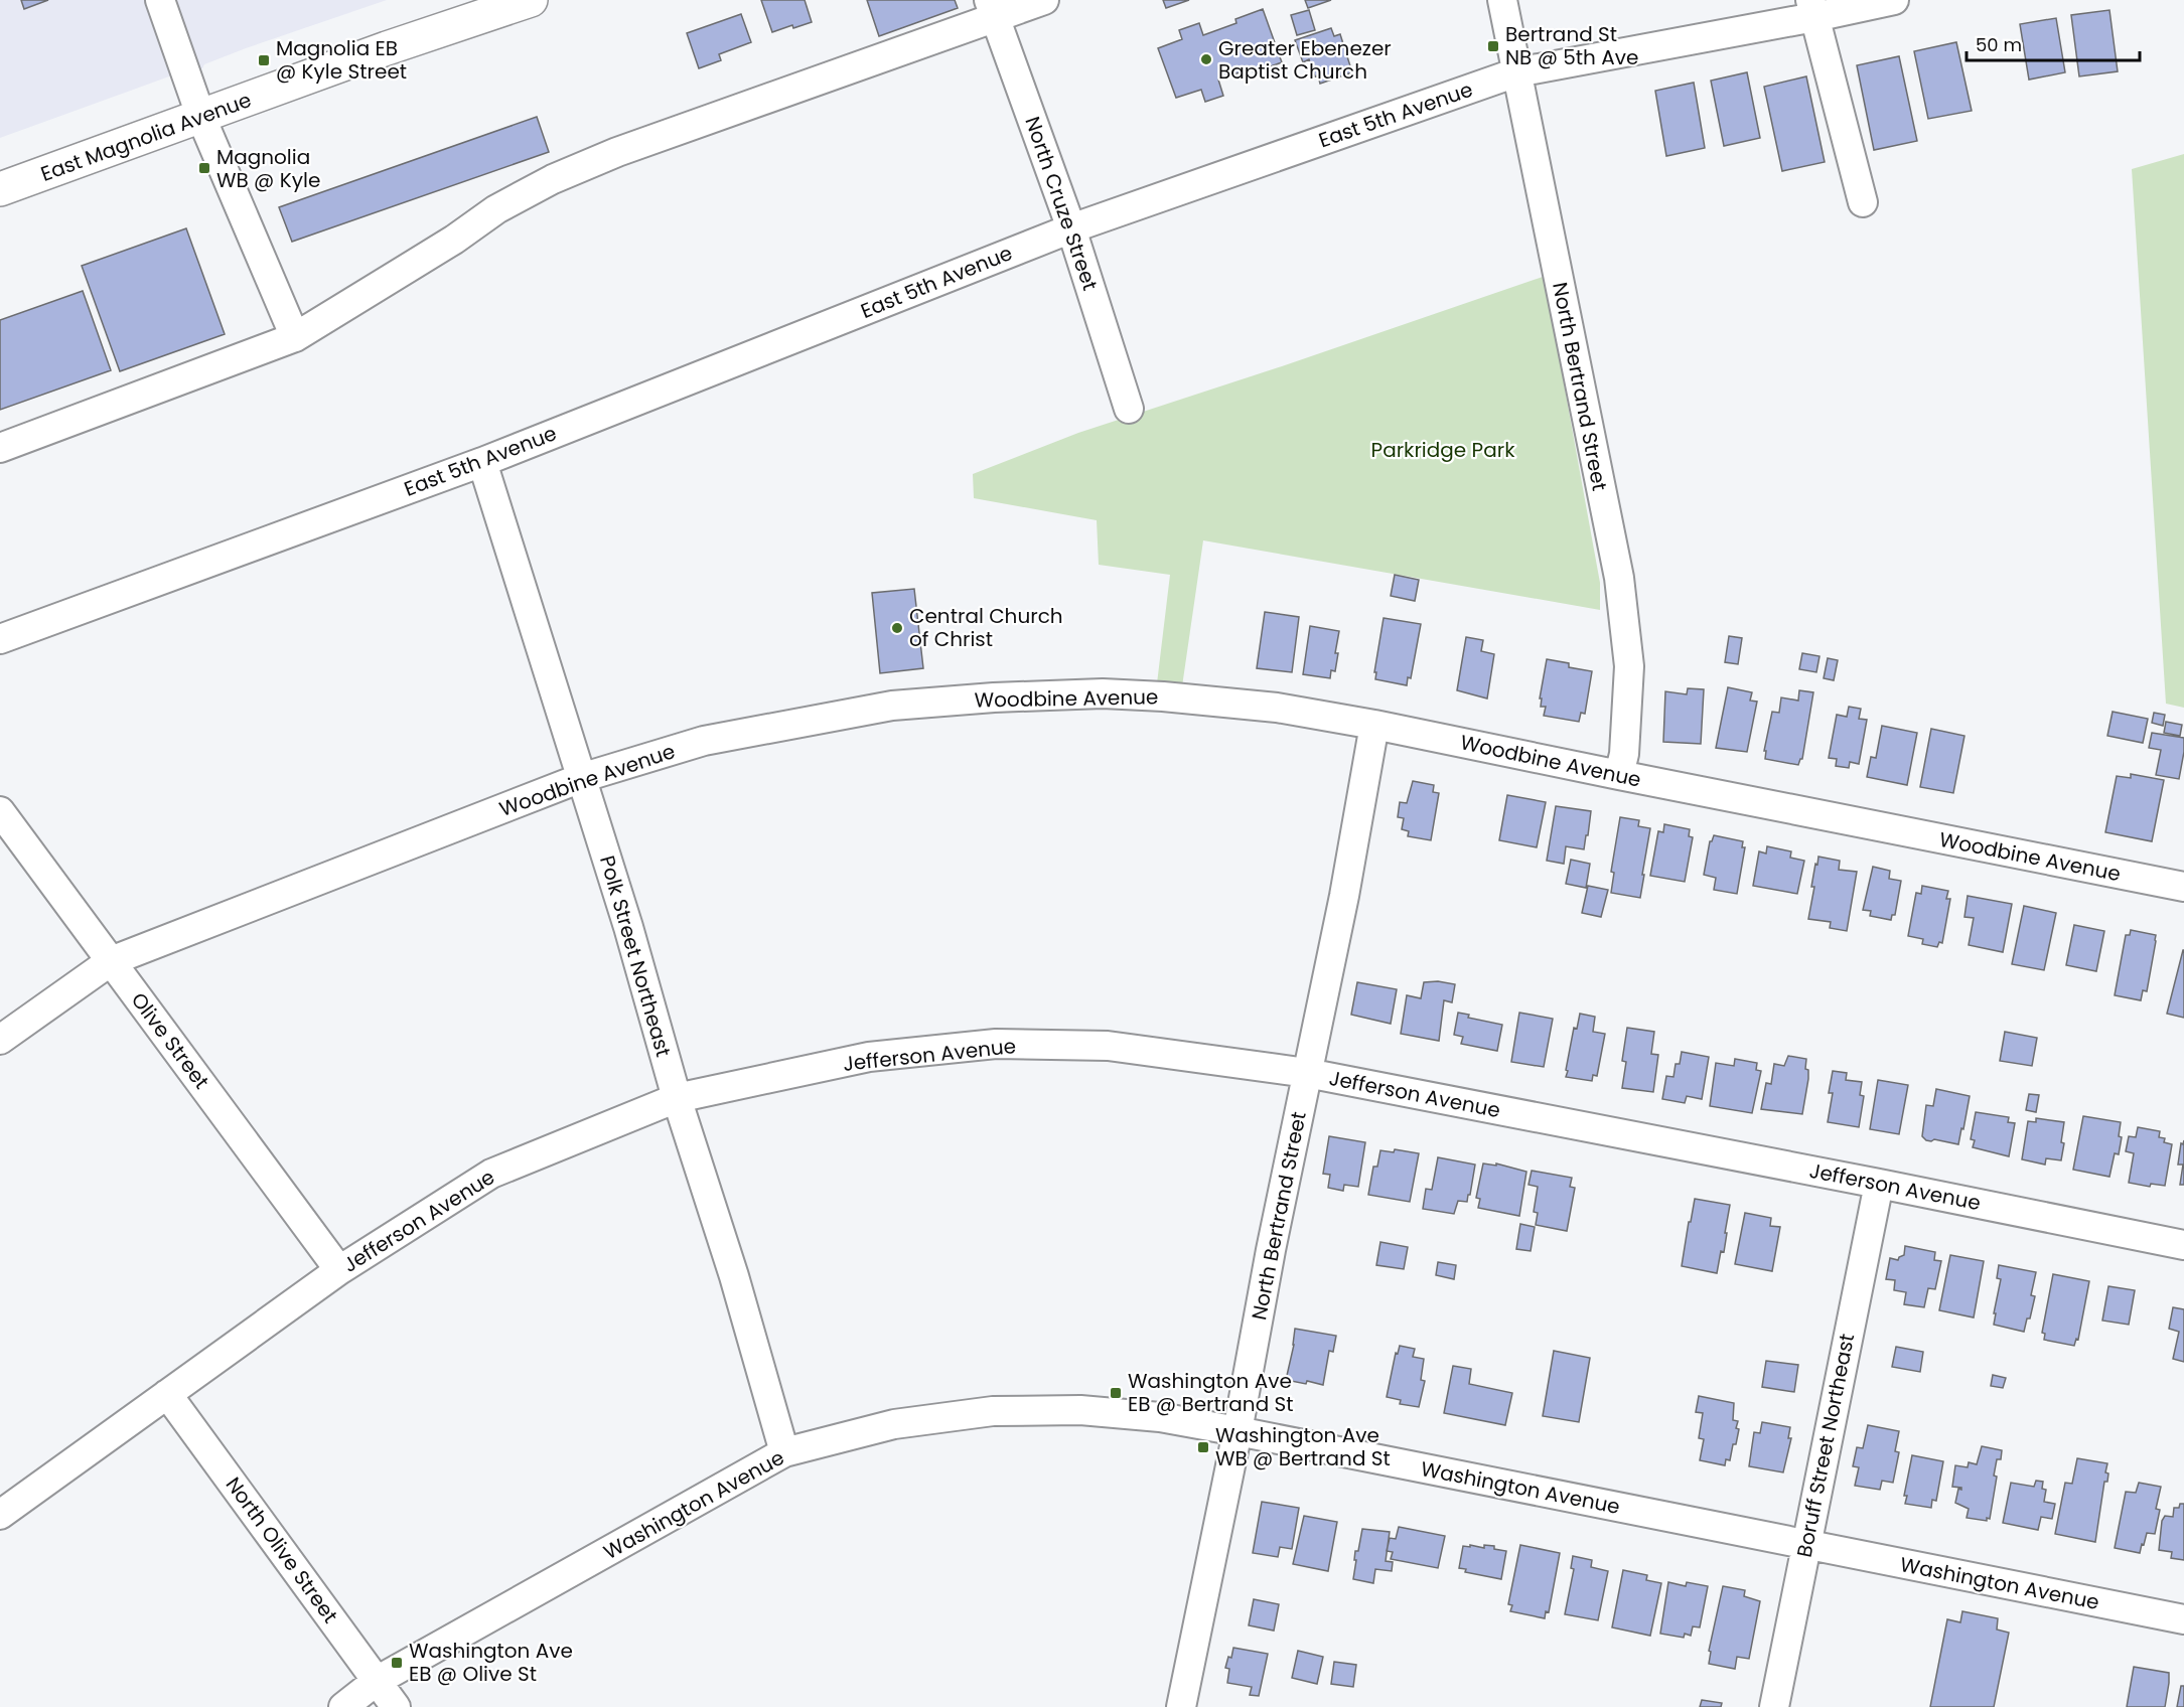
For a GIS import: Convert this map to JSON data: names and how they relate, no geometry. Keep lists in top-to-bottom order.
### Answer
{
  "streets": {
    "main road": ["East Magnolia Avenue"],
    "street": [
      "East 5th Avenue",
      "North Cruze Street",
      "North Bertrand Street",
      "Woodbine Avenue",
      "Polk Street Northeast",
      "Olive Street",
      "Jefferson Avenue",
      "Boruff Street Northeast",
      "Washington Avenue",
      "North Olive Street"
    ]
  },
  "crossings": [
    ["East 5th Avenue", "North Cruze Street"],
    ["East 5th Avenue", "North Bertrand Street"],
    ["East 5th Avenue", "Polk Street Northeast"],
    ["North Bertrand Street", "Woodbine Avenue"],
    ["North Bertrand Street", "Jefferson Avenue"],
    ["North Bertrand Street", "Washington Avenue"],
    ["Woodbine Avenue", "Polk Street Northeast"],
    ["Woodbine Avenue", "Olive Street"],
    ["Polk Street Northeast", "Jefferson Avenue"],
    ["Polk Street Northeast", "Washington Avenue"],
    ["Olive Street", "Jefferson Avenue"],
    ["Jefferson Avenue", "Boruff Street Northeast"],
    ["Jefferson Avenue", "North Olive Street"],
    ["Boruff Street Northeast", "Washington Avenue"],
    ["Washington Avenue", "North Olive Street"]
  ],
  "parks": ["Parkridge Park"],
  "places": {
    "transit": [
      "Bertrand St NB @ 5th Ave",
      "Magnolia EB @ Kyle Street",
      "Magnolia WB @ Kyle",
      "Washington Ave EB @ Bertrand St",
      "Washington Ave WB @ Bertrand St",
      "Washington Ave EB @ Olive St"
    ],
    "other": ["Greater Ebenezer Baptist Church", "Central Church of Christ"]
  },
  "scale_bar": "50 m"
}
